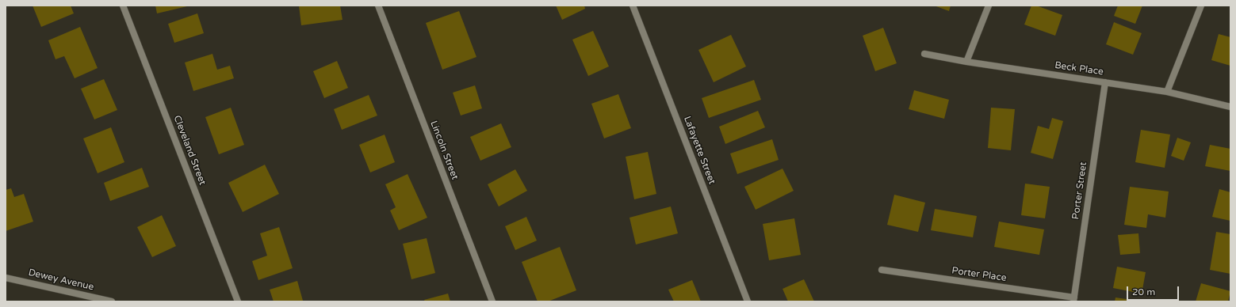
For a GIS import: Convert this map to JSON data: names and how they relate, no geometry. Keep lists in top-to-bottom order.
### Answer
{
  "streets": {
    "street": [
      "Beck Place",
      "Cleveland Street",
      "Lincoln Street",
      "Lafayette Street",
      "Porter Street",
      "Porter Place",
      "Dewey Avenue"
    ]
  },
  "crossings": [
    ["Beck Place", "Porter Street"],
    ["Porter Street", "Porter Place"]
  ],
  "scale_bar": "20 m"
}
